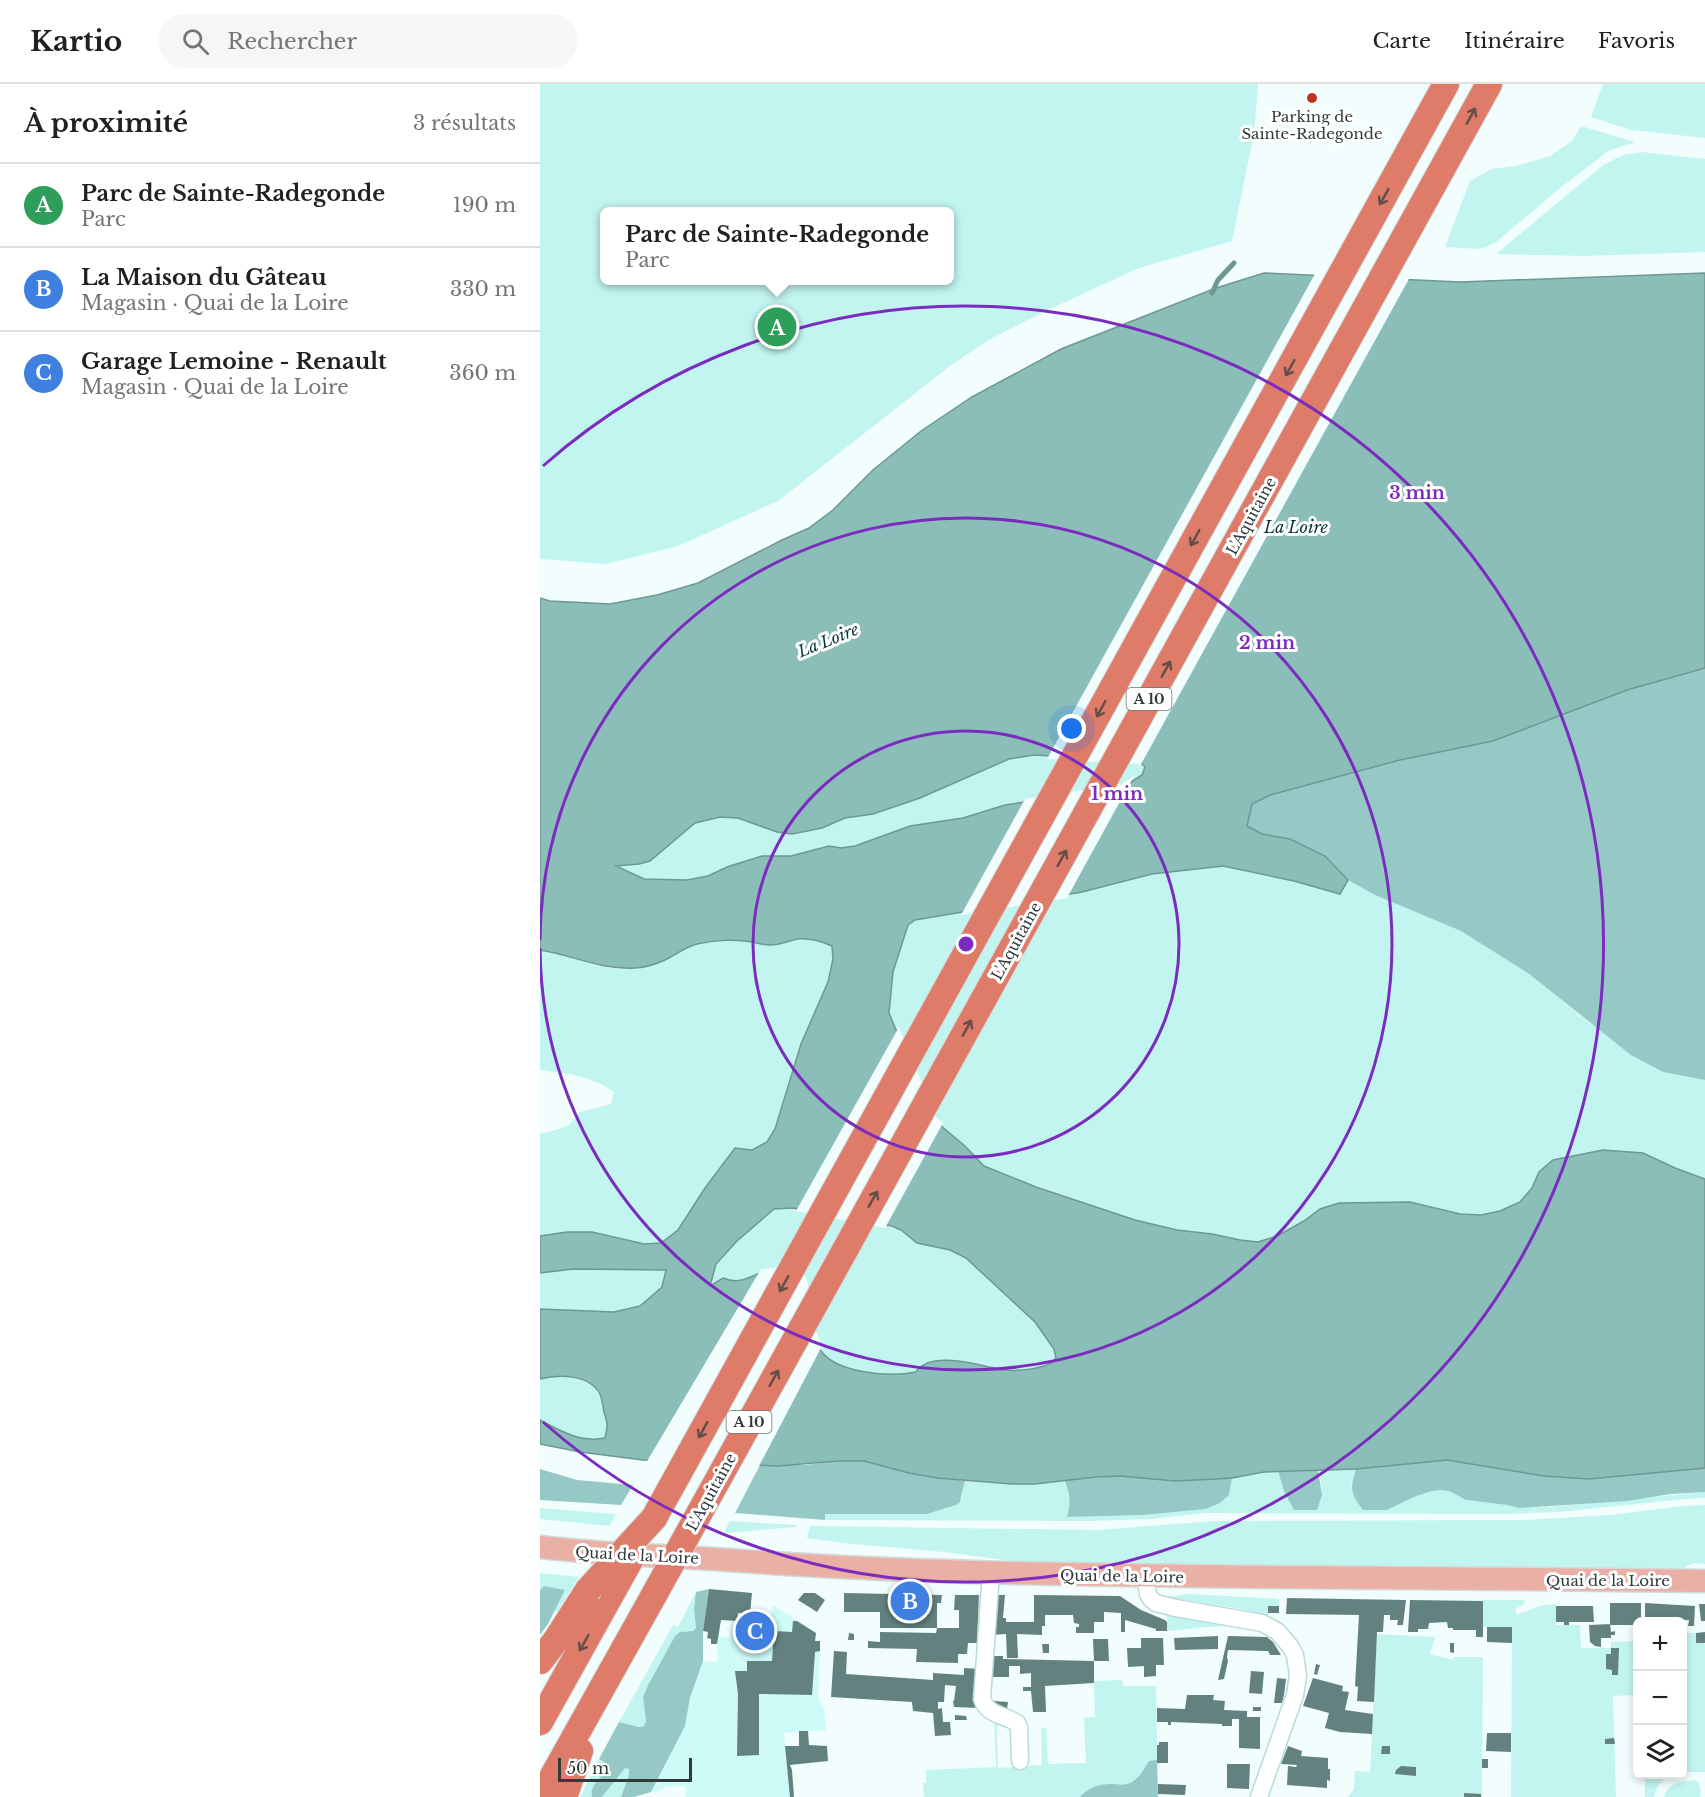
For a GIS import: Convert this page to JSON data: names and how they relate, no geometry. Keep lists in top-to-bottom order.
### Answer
{
  "streets": {
    "highway": ["L'Aquitaine", "A 10"],
    "main road": ["Quai de la Loire"]
  },
  "water": ["La Loire"],
  "places": ["Parking de Sainte-Radegonde"],
  "scale_bar": "50 m",
  "page": {
    "header": "Kartio",
    "search": "Rechercher",
    "nav": ["Carte", "Itinéraire", "Favoris"],
    "heading": ["À proximité", "3 résultats"],
    "list": [
      {
        "mark": "A",
        "name": "Parc de Sainte-Radegonde",
        "note": "Parc",
        "value": "190 m"
      },
      {
        "mark": "B",
        "name": "La Maison du Gâteau",
        "note": "Magasin · Quai de la Loire",
        "value": "330 m"
      },
      {
        "mark": "C",
        "name": "Garage Lemoine - Renault",
        "note": "Magasin · Quai de la Loire",
        "value": "360 m"
      }
    ],
    "popup": ["Parc de Sainte-Radegonde", "Parc"],
    "pins": ["A", "B", "C"],
    "map_buttons": ["+", "−"],
    "scale": "50 m"
  },
  "rings": ["3 min", "2 min", "1 min"]
}
